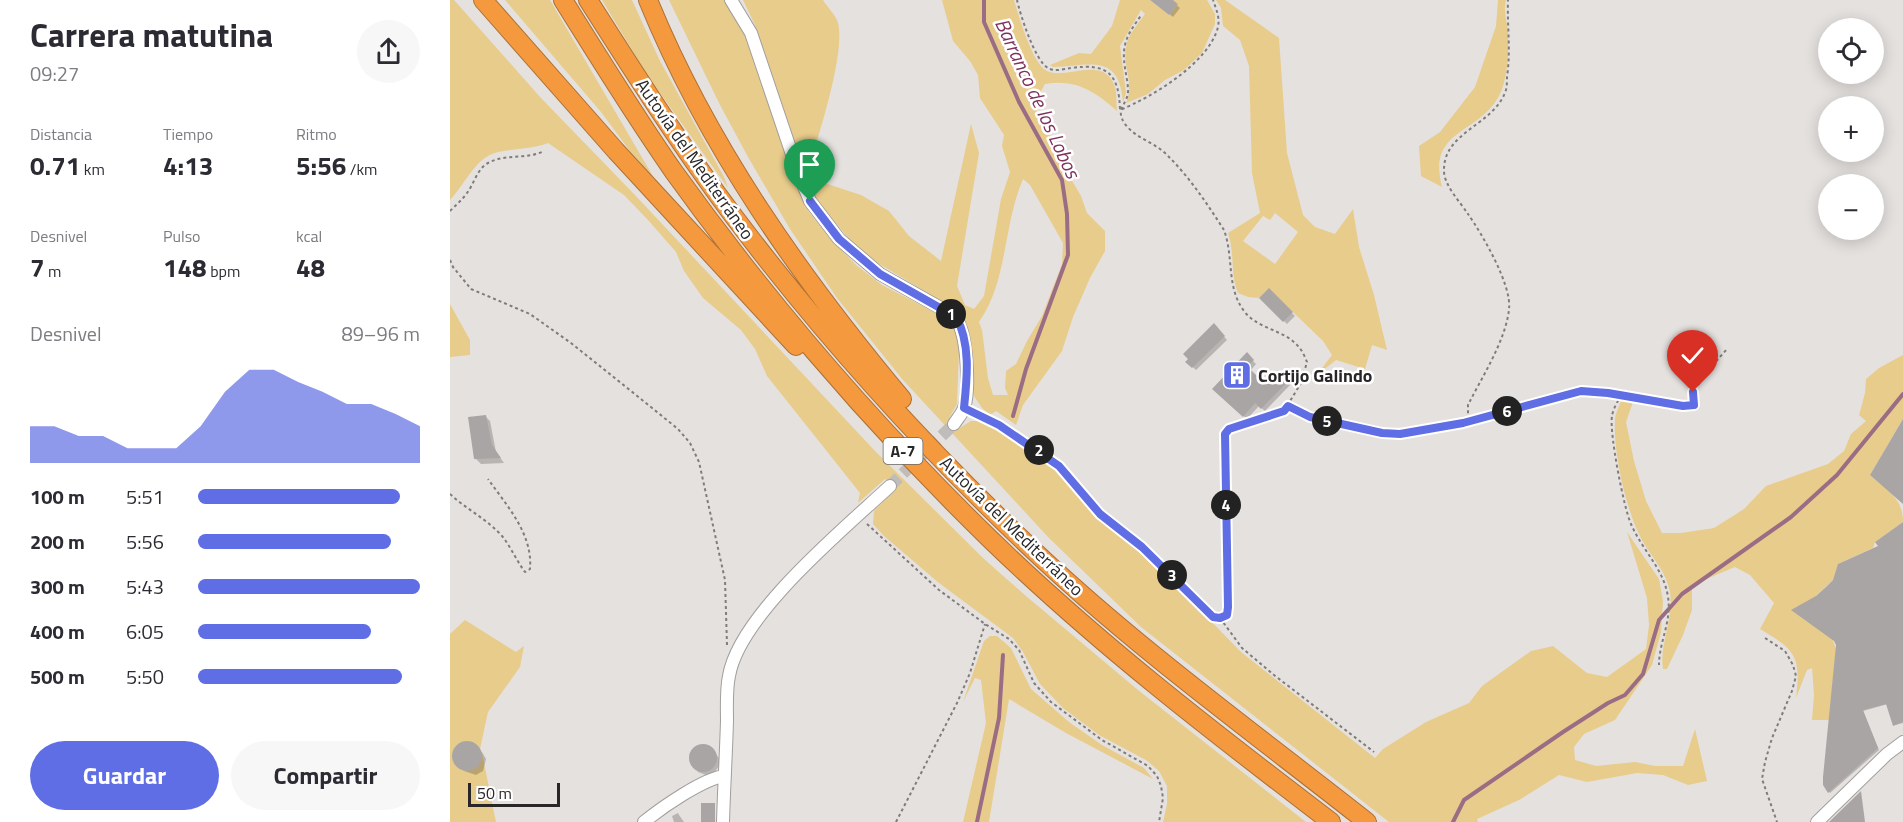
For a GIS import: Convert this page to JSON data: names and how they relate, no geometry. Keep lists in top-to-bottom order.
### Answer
{
  "streets": {
    "highway": ["Autovía del Mediterráneo", "A-7"]
  },
  "water": ["Barranco de los Lobos"],
  "places": {
    "building": ["Cortijo Galindo"]
  },
  "scale_bar": "50 m",
  "page": {
    "heading": ["Carrera matutina", "09:27"],
    "map_buttons": ["+", "−"],
    "stats": [
      ["Distancia", "0.71 km"],
      ["Tiempo", "4:13"],
      ["Ritmo", "5:56 /km"],
      ["Desnivel", "7 m"],
      ["Pulso", "148 bpm"],
      ["kcal", "48"]
    ],
    "pins": [
      "1",
      "6",
      "5",
      "2",
      "4",
      "3"
    ],
    "chart": ["Desnivel", "89–96 m"],
    "list": [
      {
        "name": "100 m",
        "note": "5:51"
      },
      {
        "name": "200 m",
        "note": "5:56"
      },
      {
        "name": "300 m",
        "note": "5:43"
      },
      {
        "name": "400 m",
        "note": "6:05"
      },
      {
        "name": "500 m",
        "note": "5:50"
      }
    ],
    "buttons": ["Guardar", "Compartir"],
    "scale": "50 m"
  }
}
